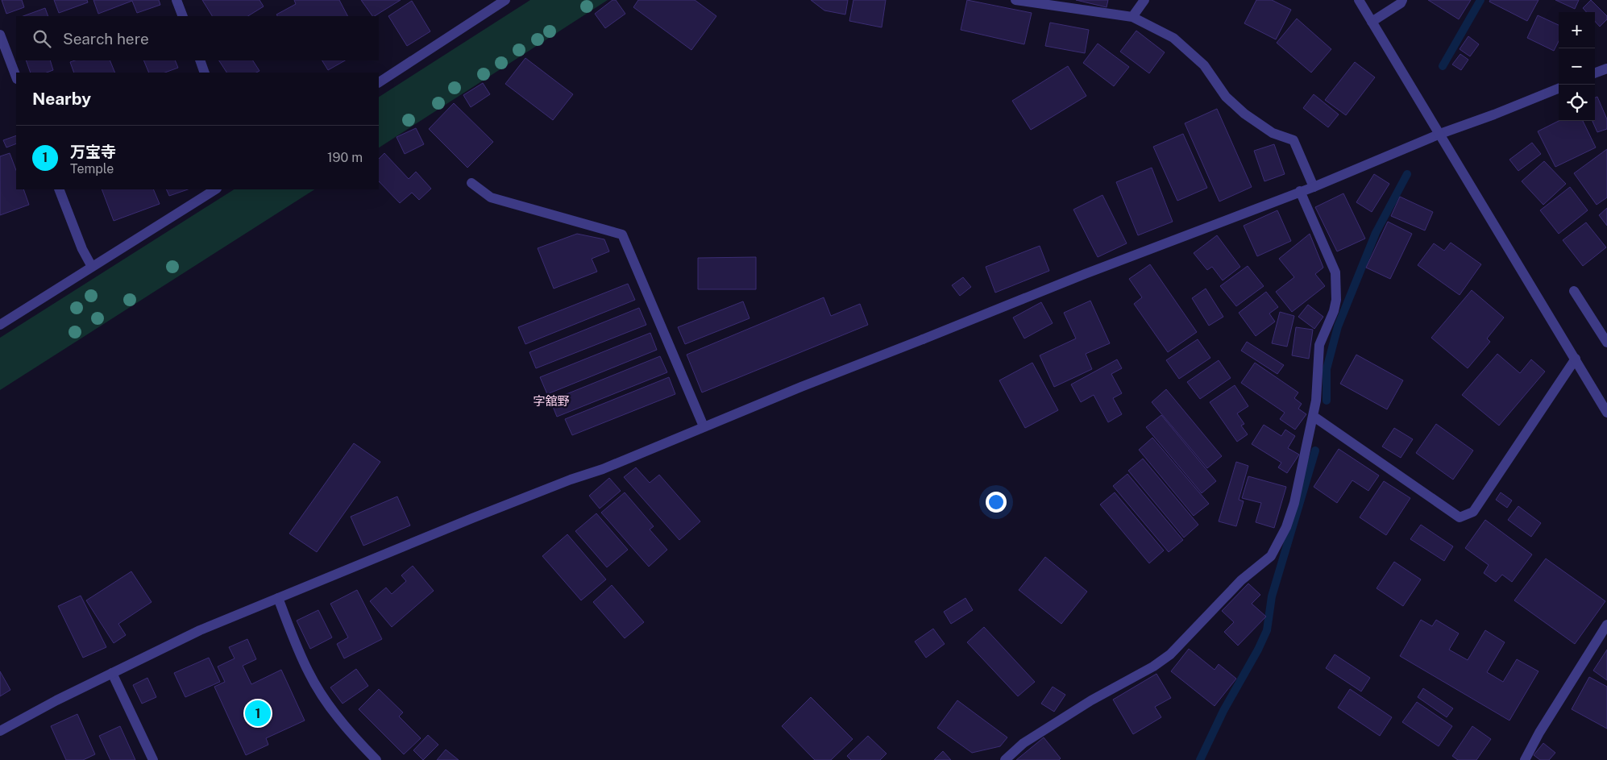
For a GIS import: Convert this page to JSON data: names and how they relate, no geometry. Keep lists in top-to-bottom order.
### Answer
{
  "districts": ["字舘野"],
  "page": {
    "map_buttons": ["+", "−"],
    "search": "Search here",
    "heading": "Nearby",
    "list": [
      {
        "mark": "1",
        "name": "万宝寺",
        "note": "Temple",
        "value": "190 m"
      }
    ],
    "pins": "1"
  }
}
